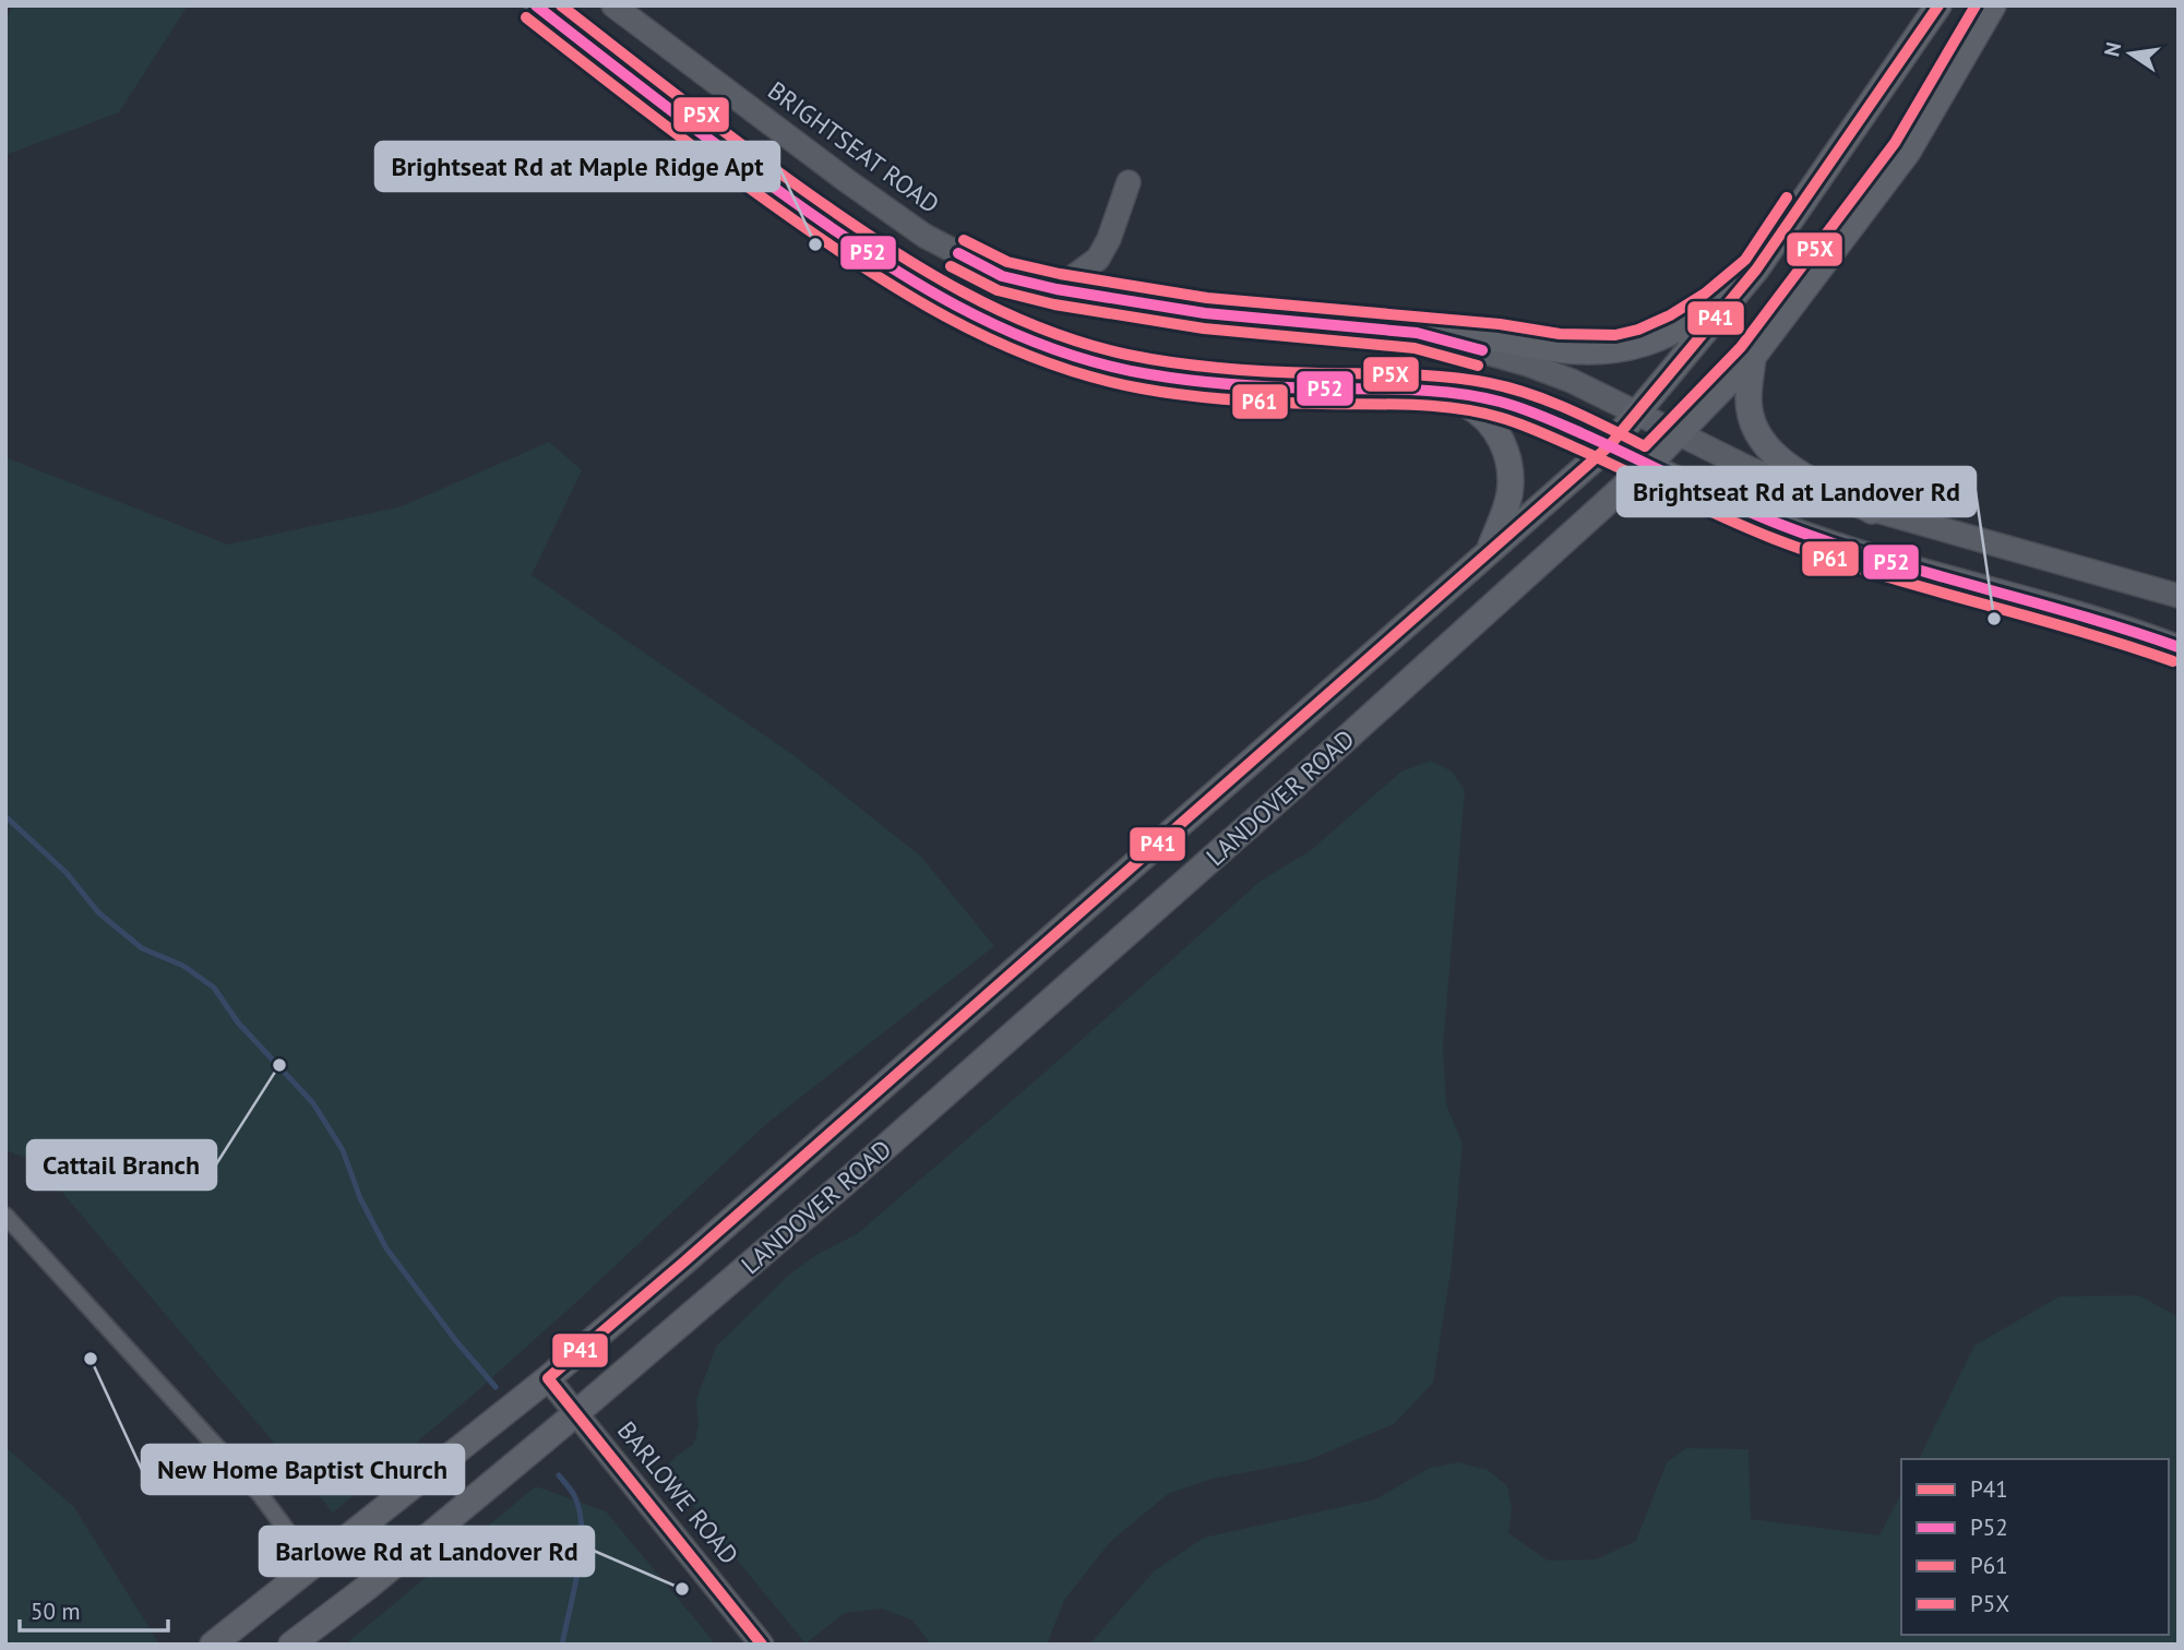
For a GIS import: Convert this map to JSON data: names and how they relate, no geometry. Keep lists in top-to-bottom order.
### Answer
{
  "streets": {
    "main road": ["LANDOVER ROAD"],
    "street": ["BRIGHTSEAT ROAD", "BARLOWE ROAD"]
  },
  "crossings": [
    ["BRIGHTSEAT ROAD", "LANDOVER ROAD"],
    ["LANDOVER ROAD", "BARLOWE ROAD"]
  ],
  "places": [
    "Brightseat Rd at Maple Ridge Apt",
    "Brightseat Rd at Landover Rd",
    "Cattail Branch",
    "New Home Baptist Church",
    "Barlowe Rd at Landover Rd"
  ],
  "lines": [
    "transit line P41",
    "transit line P52",
    "transit line P5X",
    "transit line P61"
  ],
  "legend": [
    "P41",
    "P52",
    "P61",
    "P5X"
  ],
  "scale_bar": "50 m",
  "north": "left"
}
